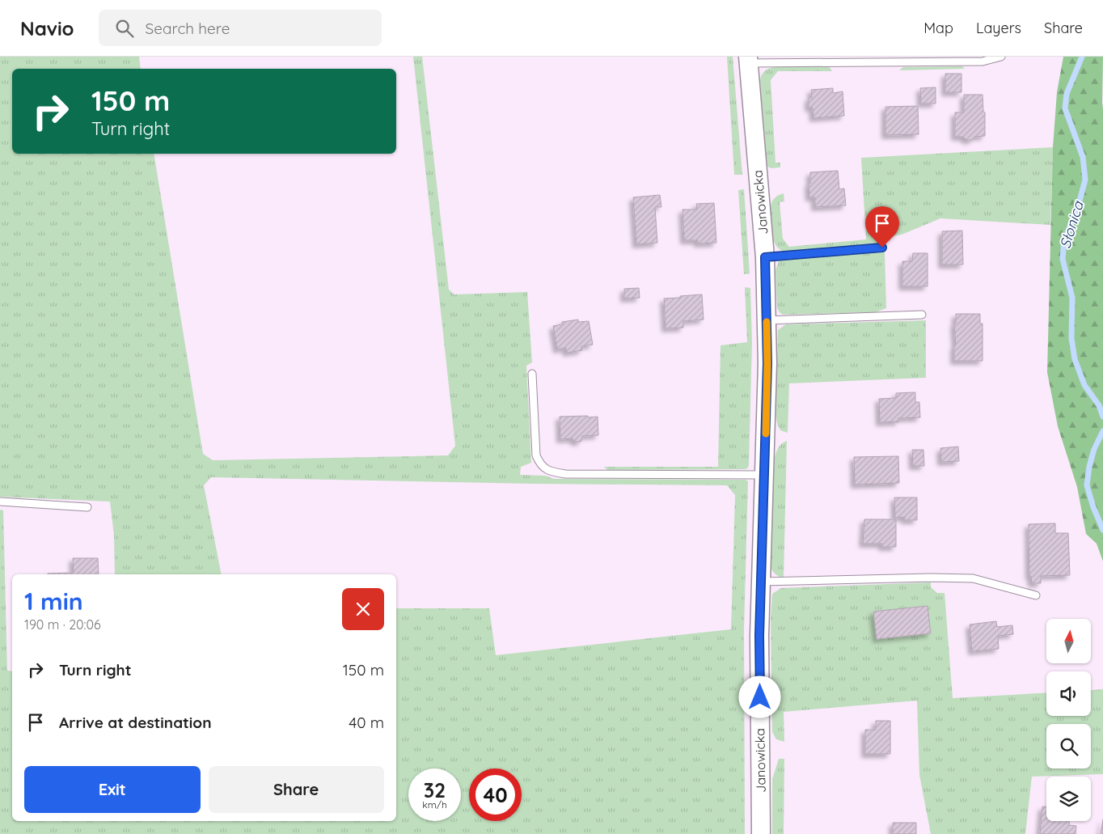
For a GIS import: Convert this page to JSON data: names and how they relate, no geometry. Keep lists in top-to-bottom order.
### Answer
{
  "streets": {
    "street": ["Janowicka"]
  },
  "water": ["Słonica"],
  "north": "top",
  "page": {
    "header": "Navio",
    "search": "Search here",
    "nav": ["Map", "Layers", "Share"],
    "turn": ["150 m", "Turn right"],
    "heading": ["1 min", "190 m · 20:06"],
    "list": [
      {
        "name": "Turn right",
        "value": "150 m"
      },
      {
        "name": "Arrive at destination",
        "value": "40 m"
      }
    ],
    "buttons": ["Exit", "Share"],
    "speed": "32 km/h",
    "limit": "40"
  }
}
